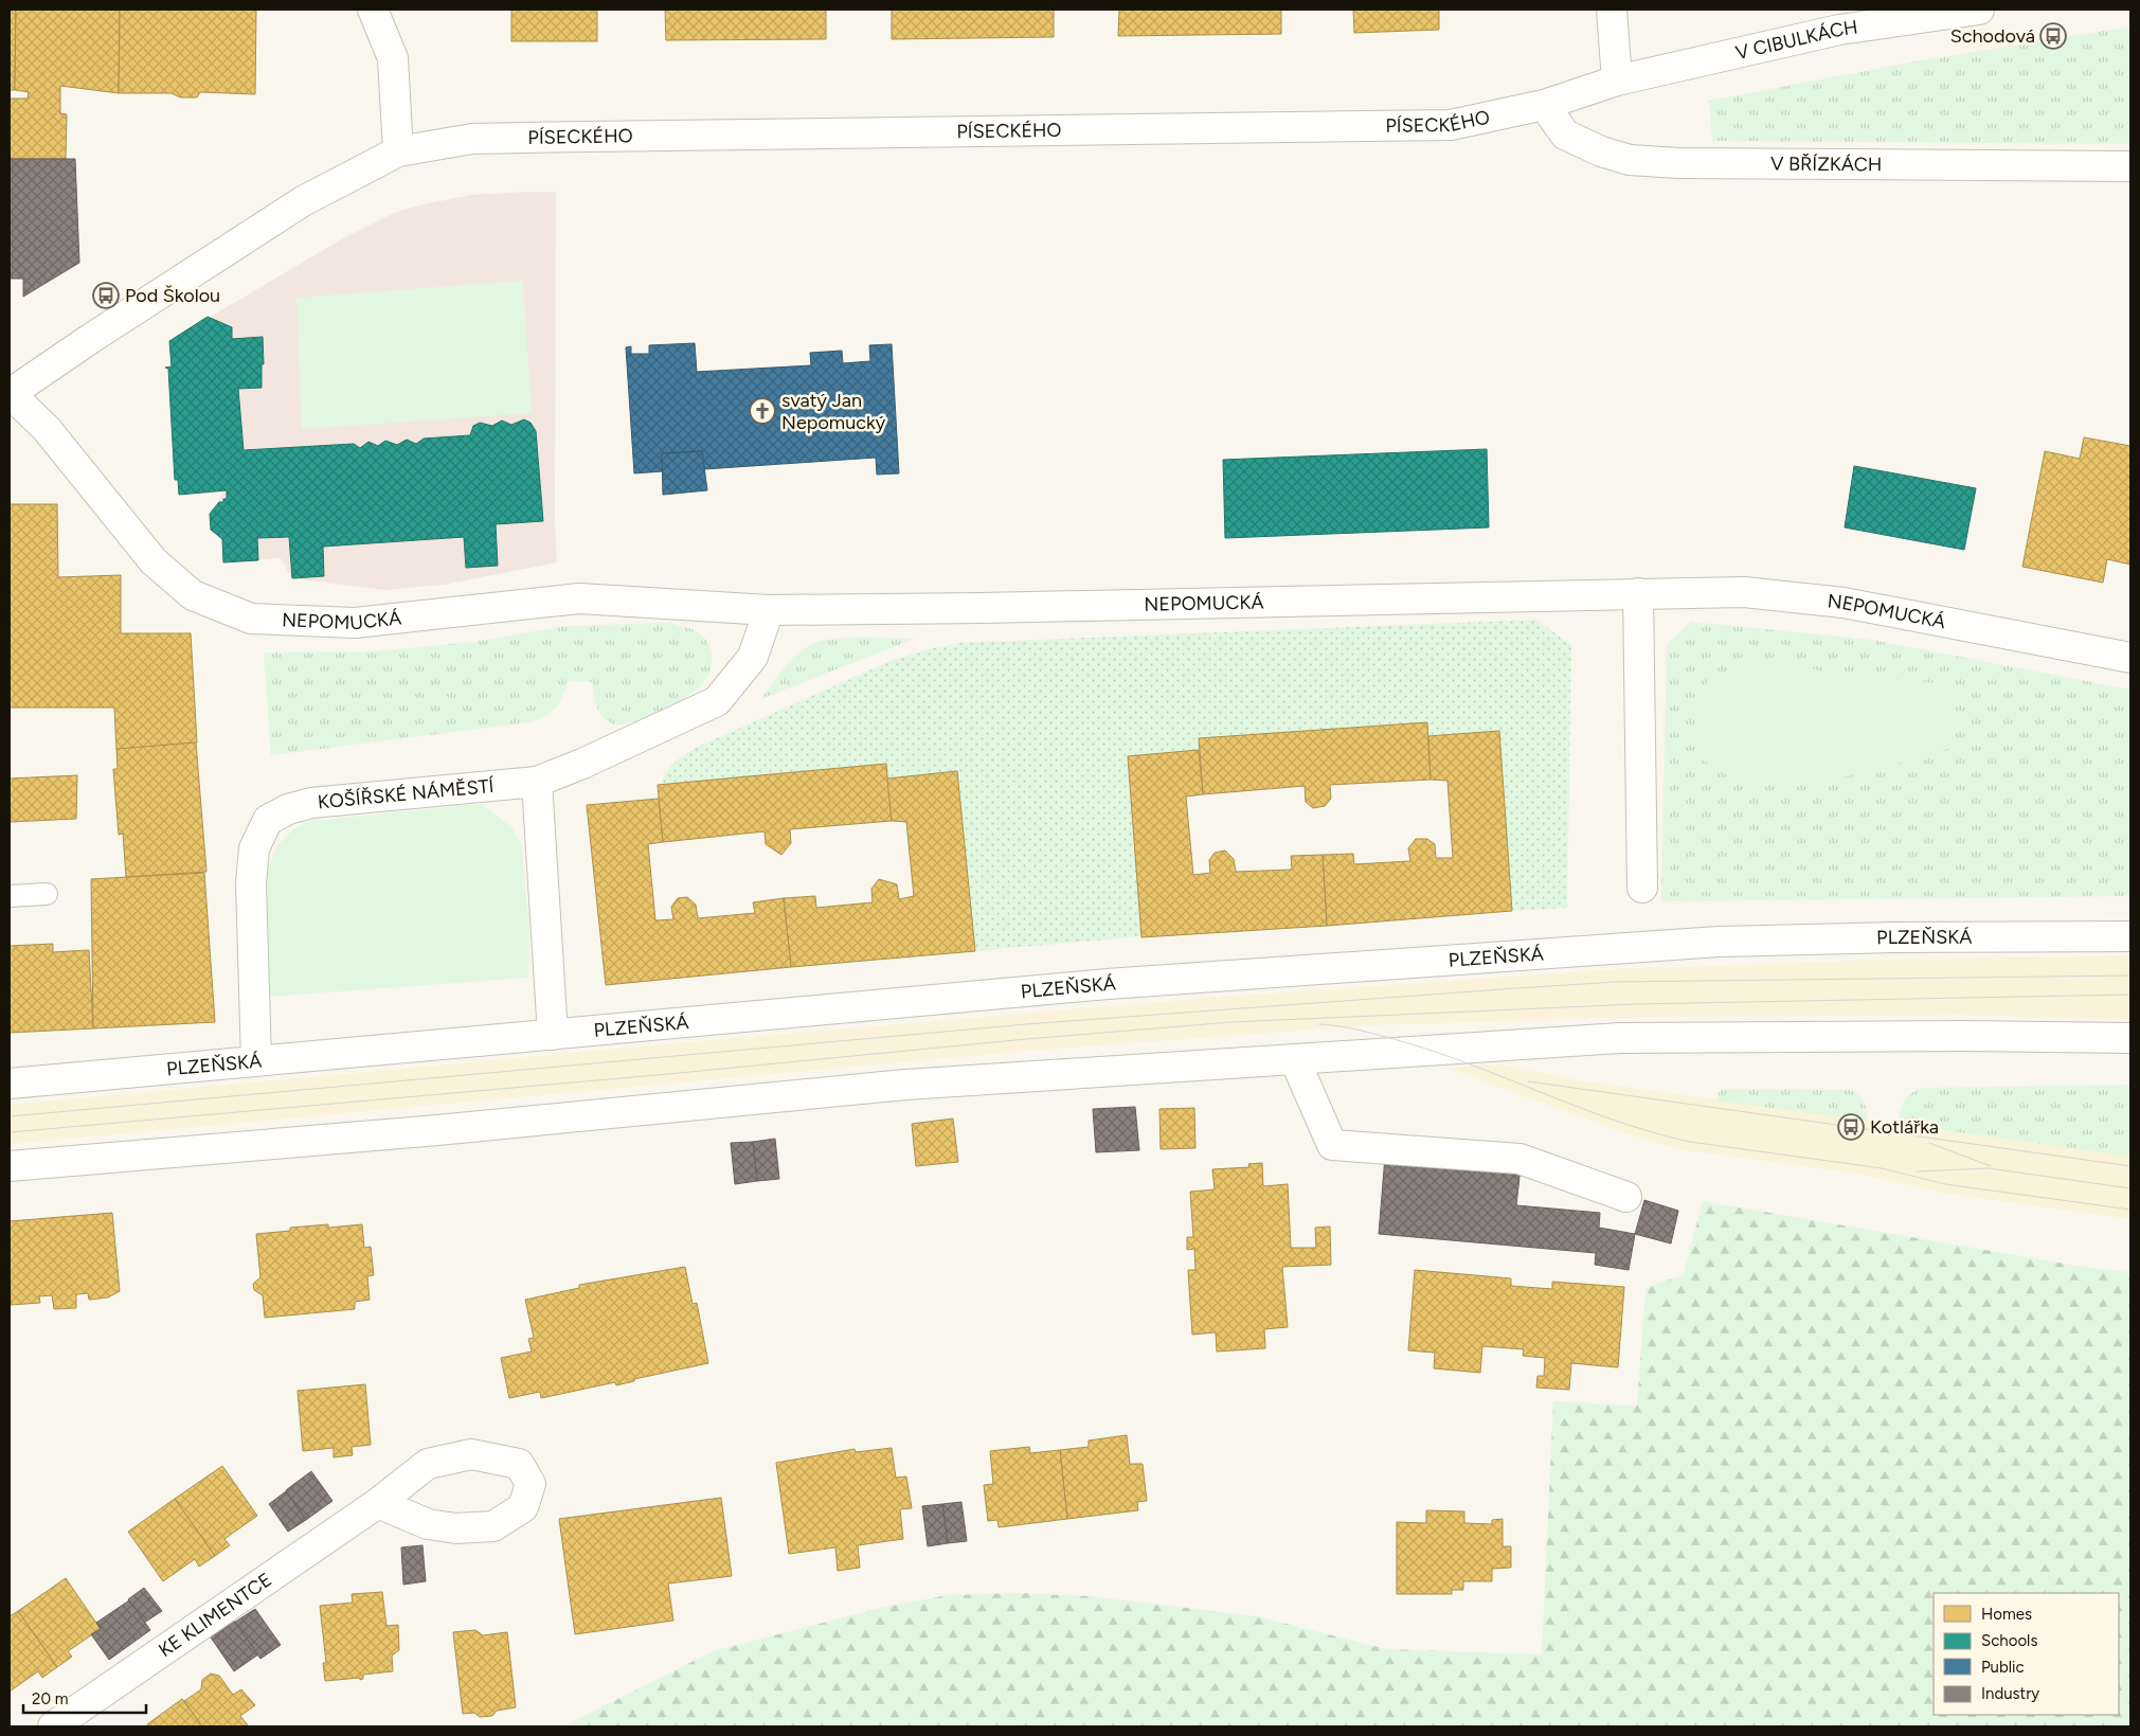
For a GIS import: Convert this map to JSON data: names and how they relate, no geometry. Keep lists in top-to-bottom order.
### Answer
{
  "streets": {
    "street": [
      "V CIBULKÁCH",
      "PÍSECKÉHO",
      "V BŘÍZKÁCH",
      "NEPOMUCKÁ",
      "KOŠÍŘSKÉ NÁMĚSTÍ",
      "PLZEŇSKÁ",
      "KE KLIMENTCE"
    ]
  },
  "crossings": [
    ["V CIBULKÁCH", "PÍSECKÉHO"],
    ["PÍSECKÉHO", "V BŘÍZKÁCH"],
    ["KOŠÍŘSKÉ NÁMĚSTÍ", "PLZEŇSKÁ"]
  ],
  "places": {
    "bus stop": ["Schodová", "Pod Školou", "Kotlářka"],
    "church": ["svatý Jan Nepomucký"]
  },
  "legend": [
    "Homes",
    "Schools",
    "Public",
    "Industry"
  ],
  "scale_bar": "20 m"
}
